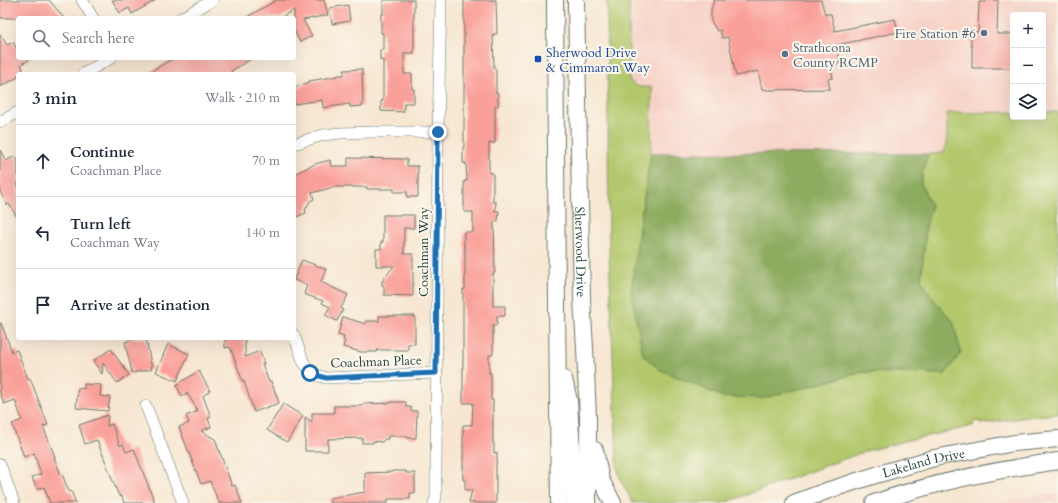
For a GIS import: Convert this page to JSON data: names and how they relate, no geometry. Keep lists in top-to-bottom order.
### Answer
{
  "streets": {
    "main road": ["Sherwood Drive", "Lakeland Drive"],
    "street": ["Coachman Way", "Coachman Place"]
  },
  "crossings": [
    ["Coachman Way", "Coachman Place"]
  ],
  "places": {
    "other": ["Fire Station #6", "Strathcona County RCMP"],
    "transit": ["Sherwood Drive & Cimmaron Way"]
  },
  "page": {
    "map_buttons": ["+", "−"],
    "search": "Search here",
    "heading": ["3 min", "Walk · 210 m"],
    "list": [
      ["Continue", "Coachman Place", "70 m"],
      ["Turn left", "Coachman Way", "140 m"],
      "Arrive at destination"
    ]
  }
}
